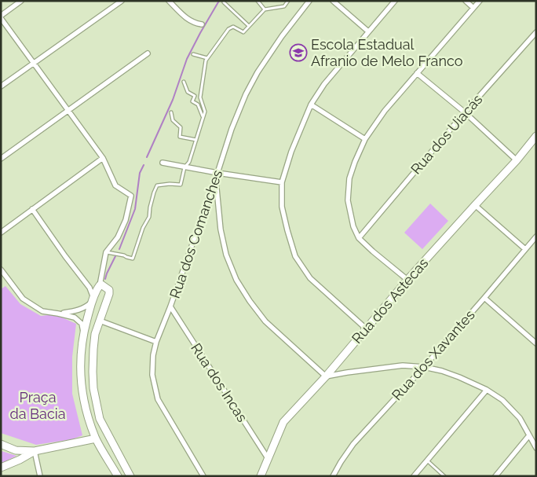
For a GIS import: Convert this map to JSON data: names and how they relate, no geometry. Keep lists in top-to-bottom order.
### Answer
{
  "streets": {
    "street": [
      "Rua dos Uiacás",
      "Rua dos Comanches",
      "Rua dos Astecas",
      "Rua dos Xavantes",
      "Rua dos Incas"
    ]
  },
  "crossings": [
    ["Rua dos Comanches", "Rua dos Incas"],
    ["Rua dos Astecas", "Rua dos Incas"]
  ],
  "parks": ["Praça da Bacia"],
  "places": {
    "school or university": ["Escola Estadual Afranio de Melo Franco"]
  }
}
